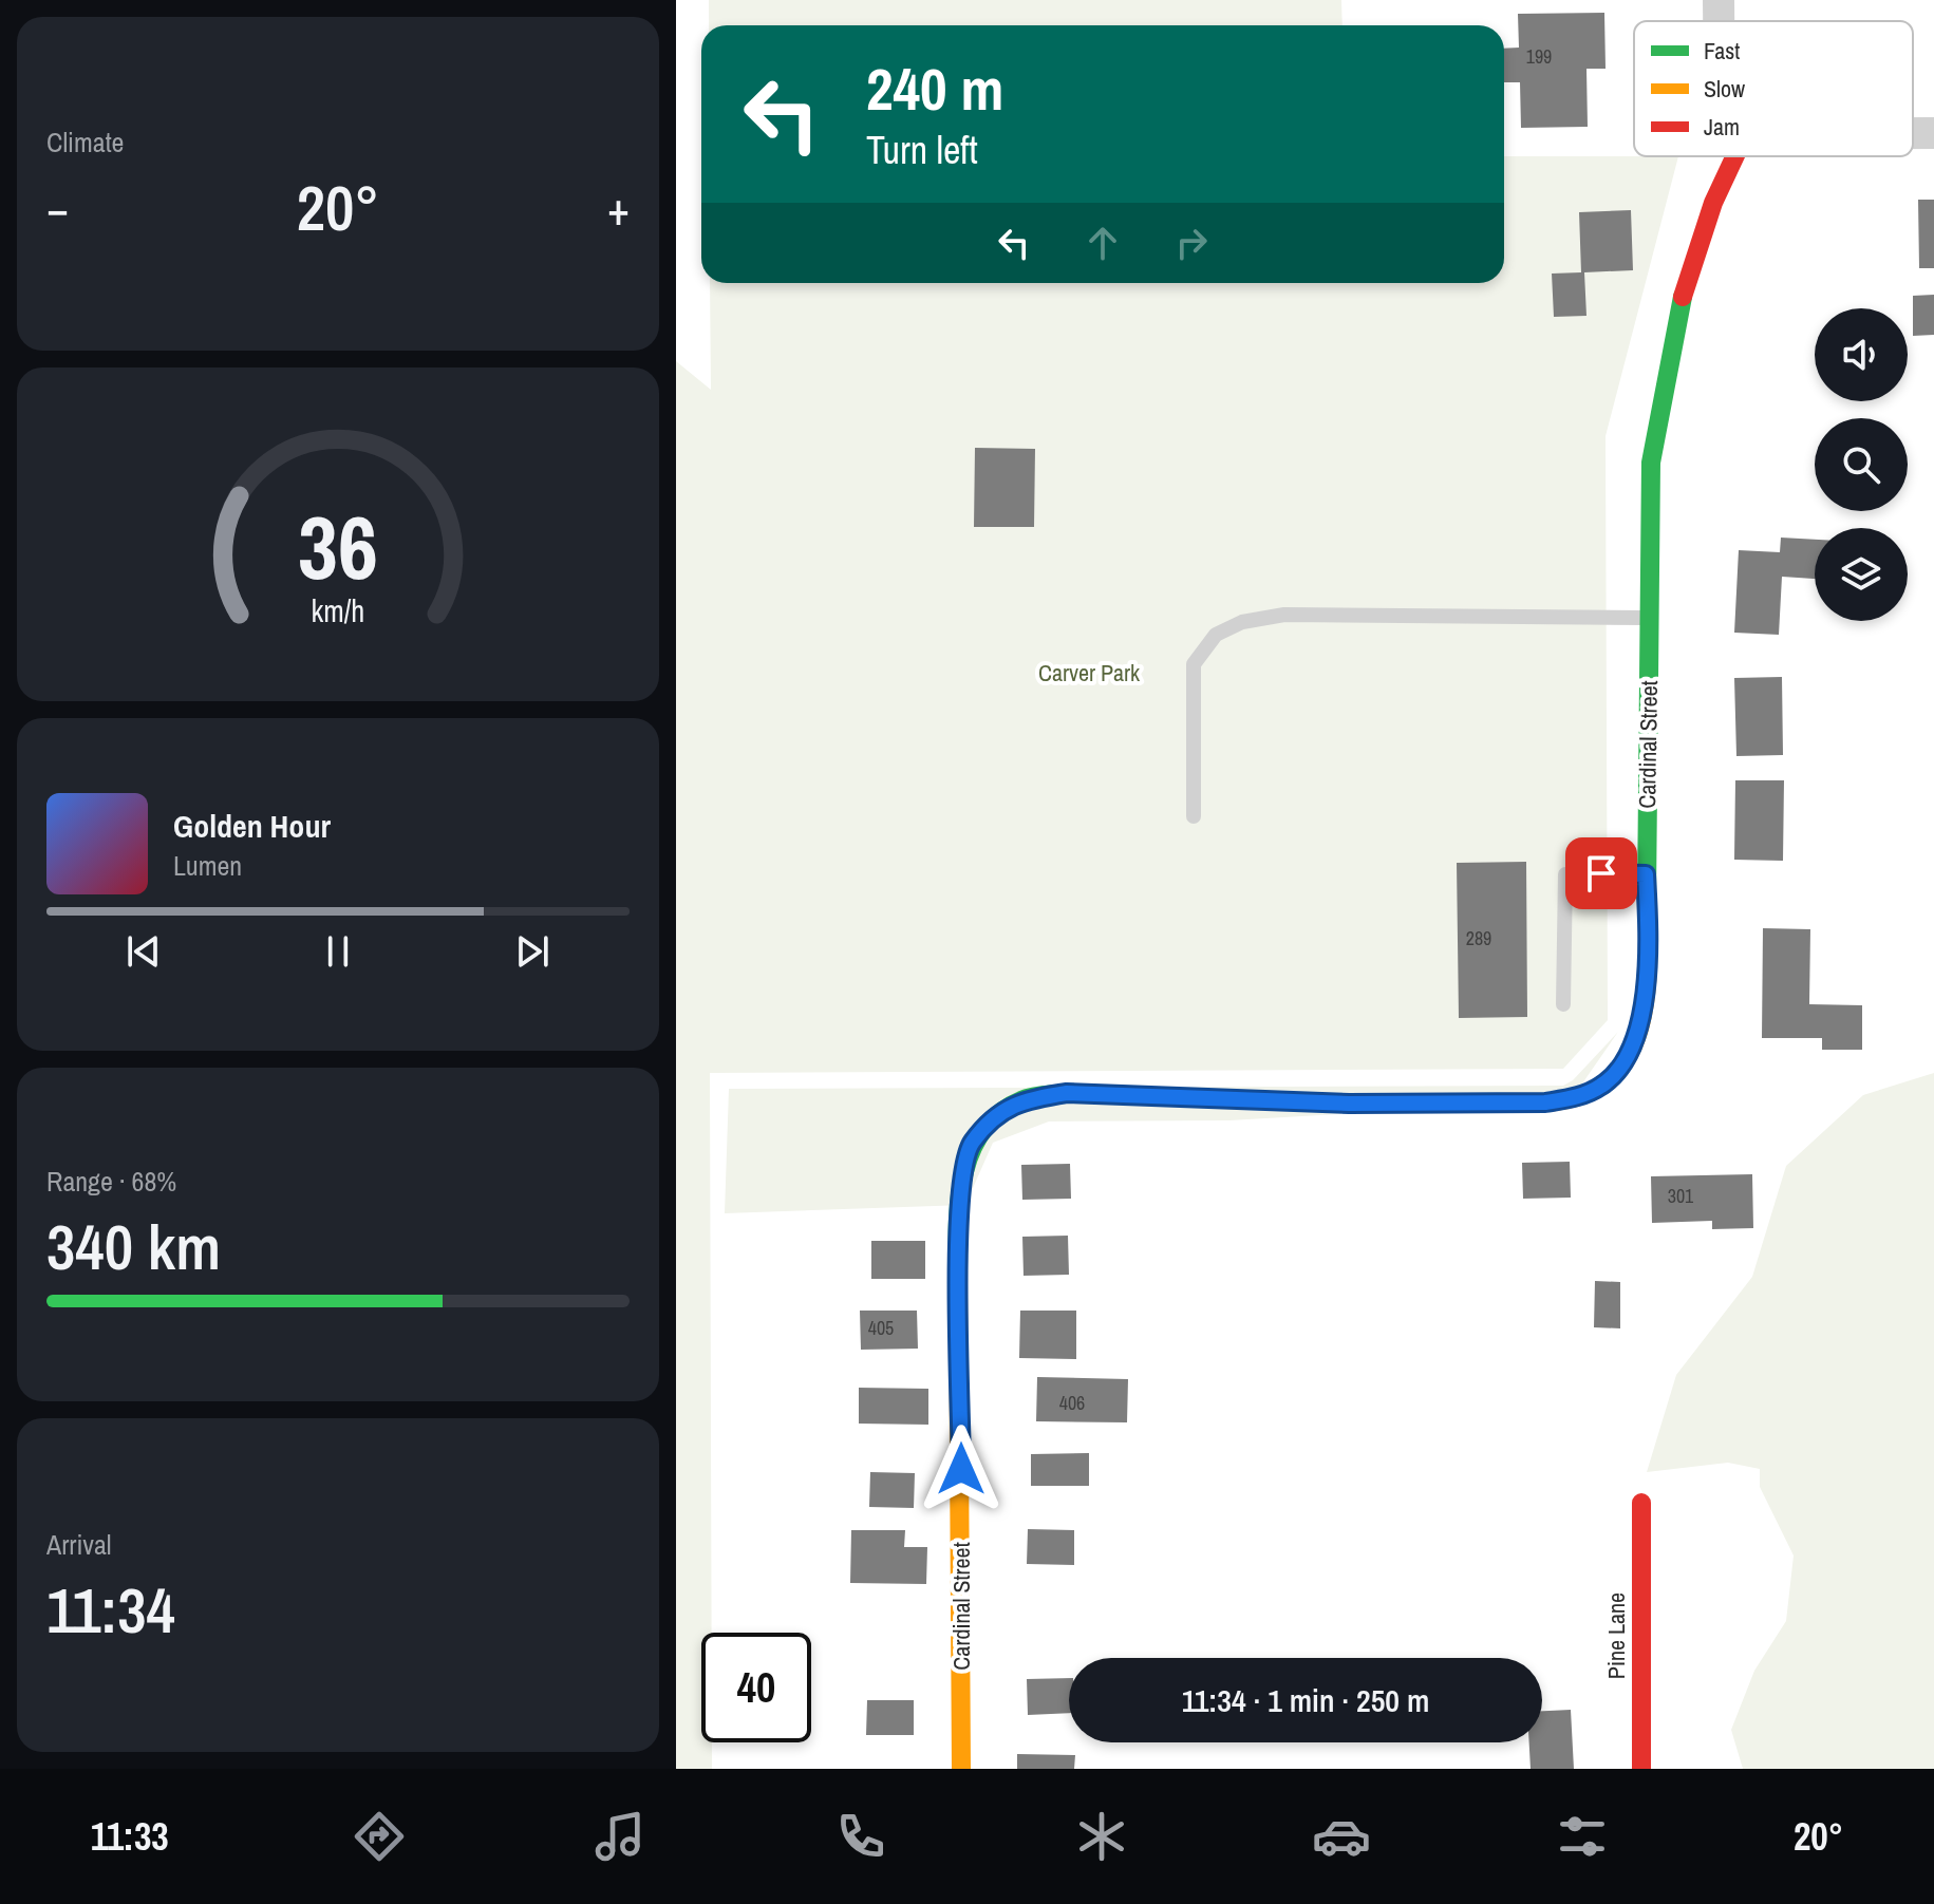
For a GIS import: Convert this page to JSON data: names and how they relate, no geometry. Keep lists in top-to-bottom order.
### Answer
{
  "streets": {
    "street": ["Cardinal Street", "Pine Lane"]
  },
  "parks": ["Carver Park"],
  "house_numbers": [
    "199",
    "289",
    "301",
    "405",
    "406"
  ],
  "legend": ["Fast", "Slow", "Jam"],
  "page": {
    "tile": [
      "Climate",
      ["Range · 68%", "340 km"],
      ["Arrival", "11:34"]
    ],
    "turn": ["240 m", "Turn left"],
    "heat": ["−", "20°", "+"],
    "song": ["Golden Hour", "Lumen"],
    "limit": "40",
    "trip": "11:34 · 1 min · 250 m",
    "tabs": ["11:33", "20°"],
    "gauge": ["36", "km/h"]
  }
}
